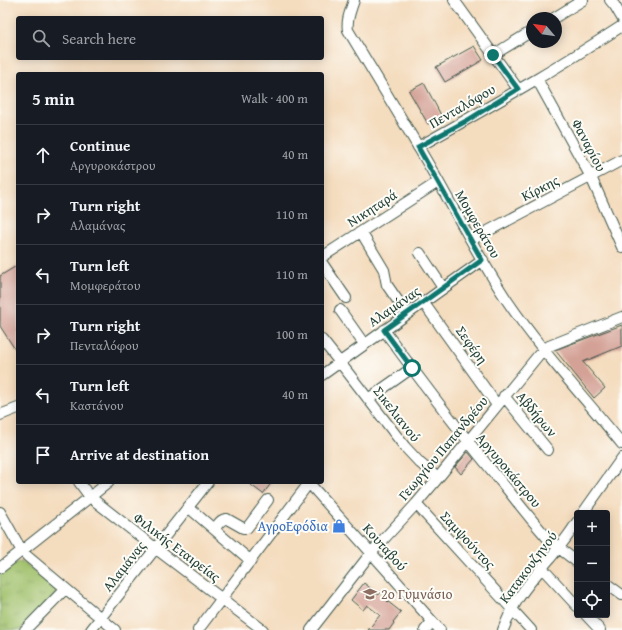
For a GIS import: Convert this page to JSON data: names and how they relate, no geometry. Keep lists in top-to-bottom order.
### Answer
{
  "streets": {
    "street": [
      "Πενταλόφου",
      "Φαναρίου",
      "Κίρκης",
      "Νικηταρά",
      "Μομφεράτου",
      "Αλαμάνας",
      "Σεφέρη",
      "Σικελιανού",
      "Αβδήρων",
      "Γεωργίου Παπανδρέου",
      "Αργυροκάστρου",
      "Σαμψούντος",
      "Φιλικής Εταιρείας",
      "Κουταβού",
      "Κατακουζηνού"
    ]
  },
  "crossings": [
    ["Πενταλόφου", "Φαναρίου"],
    ["Πενταλόφου", "Μομφεράτου"],
    ["Φαναρίου", "Κίρκης"],
    ["Κίρκης", "Μομφεράτου"],
    ["Νικηταρά", "Μομφεράτου"],
    ["Μομφεράτου", "Αλαμάνας"],
    ["Μομφεράτου", "Γεωργίου Παπανδρέου"],
    ["Αλαμάνας", "Σεφέρη"],
    ["Αλαμάνας", "Σικελιανού"],
    ["Αλαμάνας", "Αργυροκάστρου"],
    ["Αλαμάνας", "Φιλικής Εταιρείας"],
    ["Σεφέρη", "Γεωργίου Παπανδρέου"],
    ["Σικελιανού", "Γεωργίου Παπανδρέου"],
    ["Αβδήρων", "Γεωργίου Παπανδρέου"],
    ["Γεωργίου Παπανδρέου", "Αργυροκάστρου"],
    ["Γεωργίου Παπανδρέου", "Σαμψούντος"],
    ["Γεωργίου Παπανδρέου", "Κουταβού"],
    ["Αργυροκάστρου", "Κατακουζηνού"],
    ["Σαμψούντος", "Κατακουζηνού"]
  ],
  "places": {
    "shop": ["ΑγροΕφόδια"],
    "school or university": ["2ο Γυμνάσιο"]
  },
  "north": "top left",
  "page": {
    "search": "Search here",
    "heading": ["5 min", "Walk · 400 m"],
    "list": [
      ["Continue", "Αργυροκάστρου", "40 m"],
      ["Turn right", "Αλαμάνας", "110 m"],
      ["Turn left", "Μομφεράτου", "110 m"],
      ["Turn right", "Πενταλόφου", "100 m"],
      ["Turn left", "Καστάνου", "40 m"],
      "Arrive at destination"
    ],
    "map_buttons": ["+", "−"]
  }
}
